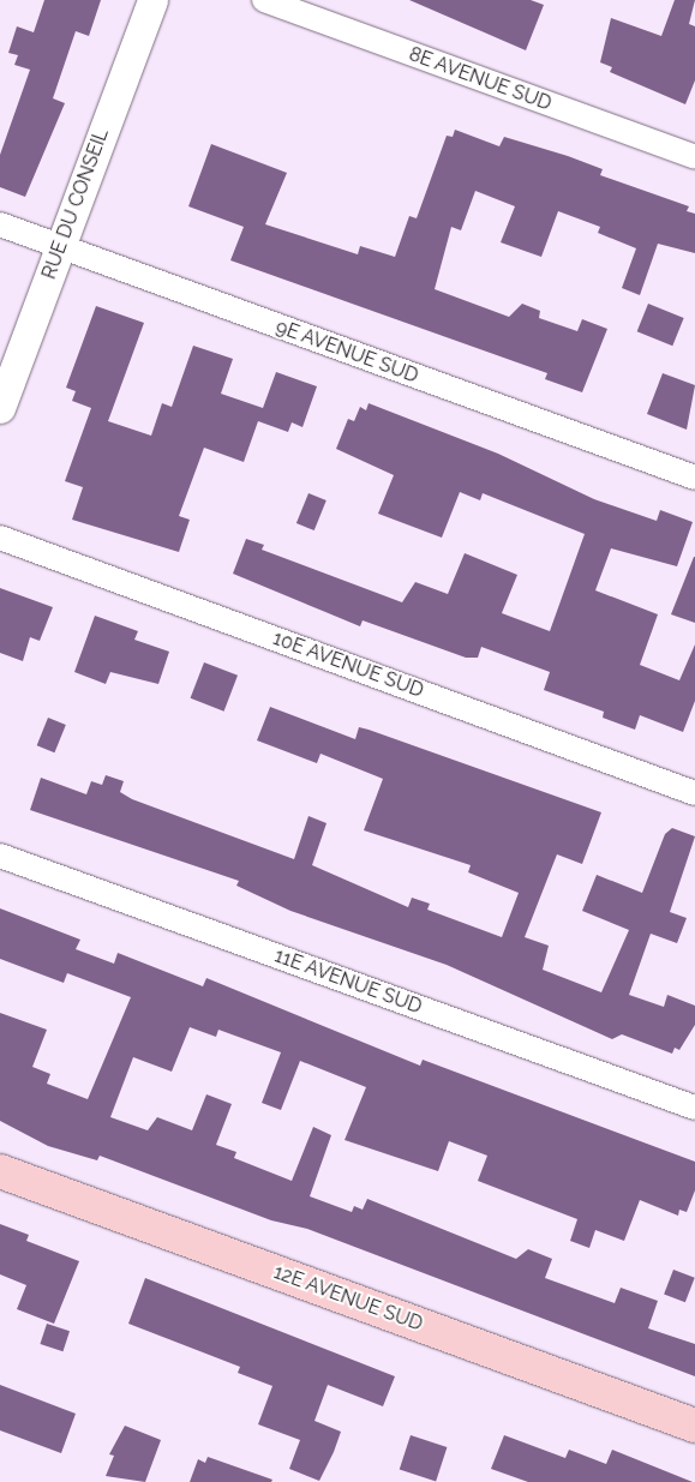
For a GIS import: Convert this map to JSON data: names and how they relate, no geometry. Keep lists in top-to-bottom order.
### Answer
{
  "streets": {
    "main road": ["12E AVENUE SUD"],
    "street": [
      "8E AVENUE SUD",
      "RUE DU CONSEIL",
      "9E AVENUE SUD",
      "10E AVENUE SUD",
      "11E AVENUE SUD"
    ]
  },
  "crossings": [
    ["RUE DU CONSEIL", "9E AVENUE SUD"]
  ]
}
